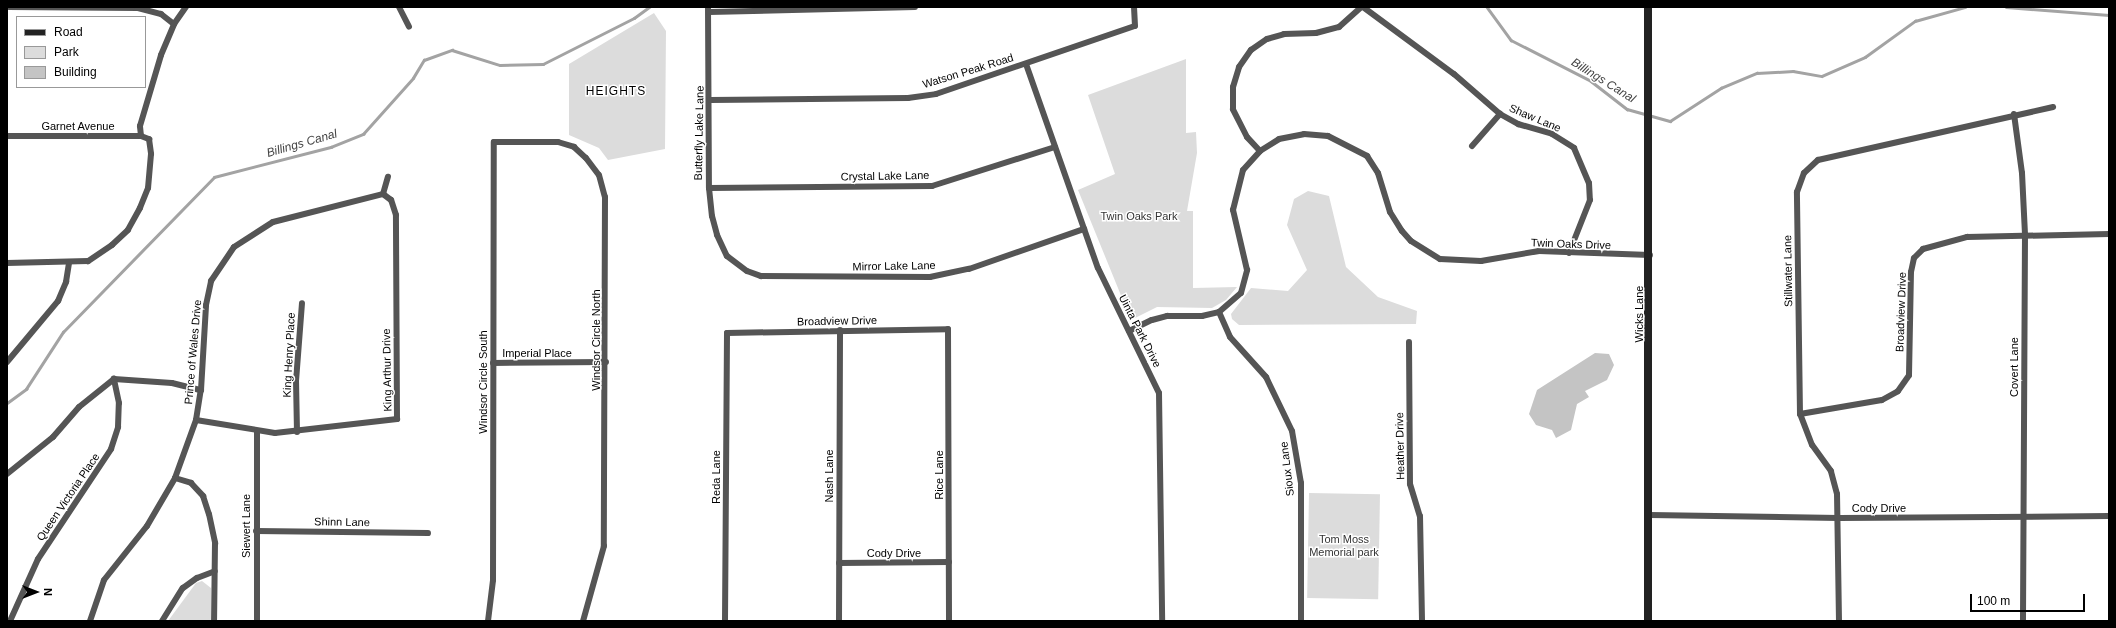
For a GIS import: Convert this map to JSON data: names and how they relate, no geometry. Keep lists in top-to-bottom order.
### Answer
{
  "streets": {
    "main road": ["Wicks Lane"],
    "street": [
      "Watson Peak Road",
      "Shaw Lane",
      "Garnet Avenue",
      "Butterfly Lake Lane",
      "Crystal Lake Lane",
      "Twin Oaks Drive",
      "Mirror Lake Lane",
      "Stillwater Lane",
      "Broadview Drive",
      "Uinta Park Drive",
      "Windsor Circle North",
      "Prince of Wales Drive",
      "Imperial Place",
      "King Henry Place",
      "Covert Lane",
      "King Arthur Drive",
      "Windsor Circle South",
      "Heather Drive",
      "Sioux Lane",
      "Rice Lane",
      "Nash Lane",
      "Reda Lane",
      "Queen Victoria Place",
      "Cody Drive",
      "Shinn Lane",
      "Siewert Lane"
    ]
  },
  "crossings": [
    ["Watson Peak Road", "Butterfly Lake Lane"],
    ["Watson Peak Road", "Uinta Park Drive"],
    ["Shaw Lane", "Twin Oaks Drive"],
    ["Butterfly Lake Lane", "Crystal Lake Lane"],
    ["Butterfly Lake Lane", "Mirror Lake Lane"],
    ["Crystal Lake Lane", "Uinta Park Drive"],
    ["Twin Oaks Drive", "Wicks Lane"],
    ["Twin Oaks Drive", "Uinta Park Drive"],
    ["Twin Oaks Drive", "Sioux Lane"],
    ["Mirror Lake Lane", "Uinta Park Drive"],
    ["Stillwater Lane", "Broadview Drive"],
    ["Stillwater Lane", "Covert Lane"],
    ["Stillwater Lane", "Cody Drive"],
    ["Broadview Drive", "Covert Lane"],
    ["Broadview Drive", "Rice Lane"],
    ["Broadview Drive", "Nash Lane"],
    ["Broadview Drive", "Reda Lane"],
    ["Wicks Lane", "Cody Drive"],
    ["Windsor Circle North", "Imperial Place"],
    ["Windsor Circle North", "Windsor Circle South"],
    ["Prince of Wales Drive", "King Arthur Drive"],
    ["Imperial Place", "Windsor Circle South"],
    ["King Henry Place", "King Arthur Drive"],
    ["Covert Lane", "Cody Drive"],
    ["King Arthur Drive", "Siewert Lane"],
    ["Rice Lane", "Cody Drive"],
    ["Nash Lane", "Cody Drive"],
    ["Shinn Lane", "Siewert Lane"]
  ],
  "districts": ["HEIGHTS"],
  "water": ["Billings Canal"],
  "parks": ["Twin Oaks Park", "Tom Moss Memorial park"],
  "legend": ["Road", "Park", "Building"],
  "scale_bar": "100 m",
  "north": "right"
}
